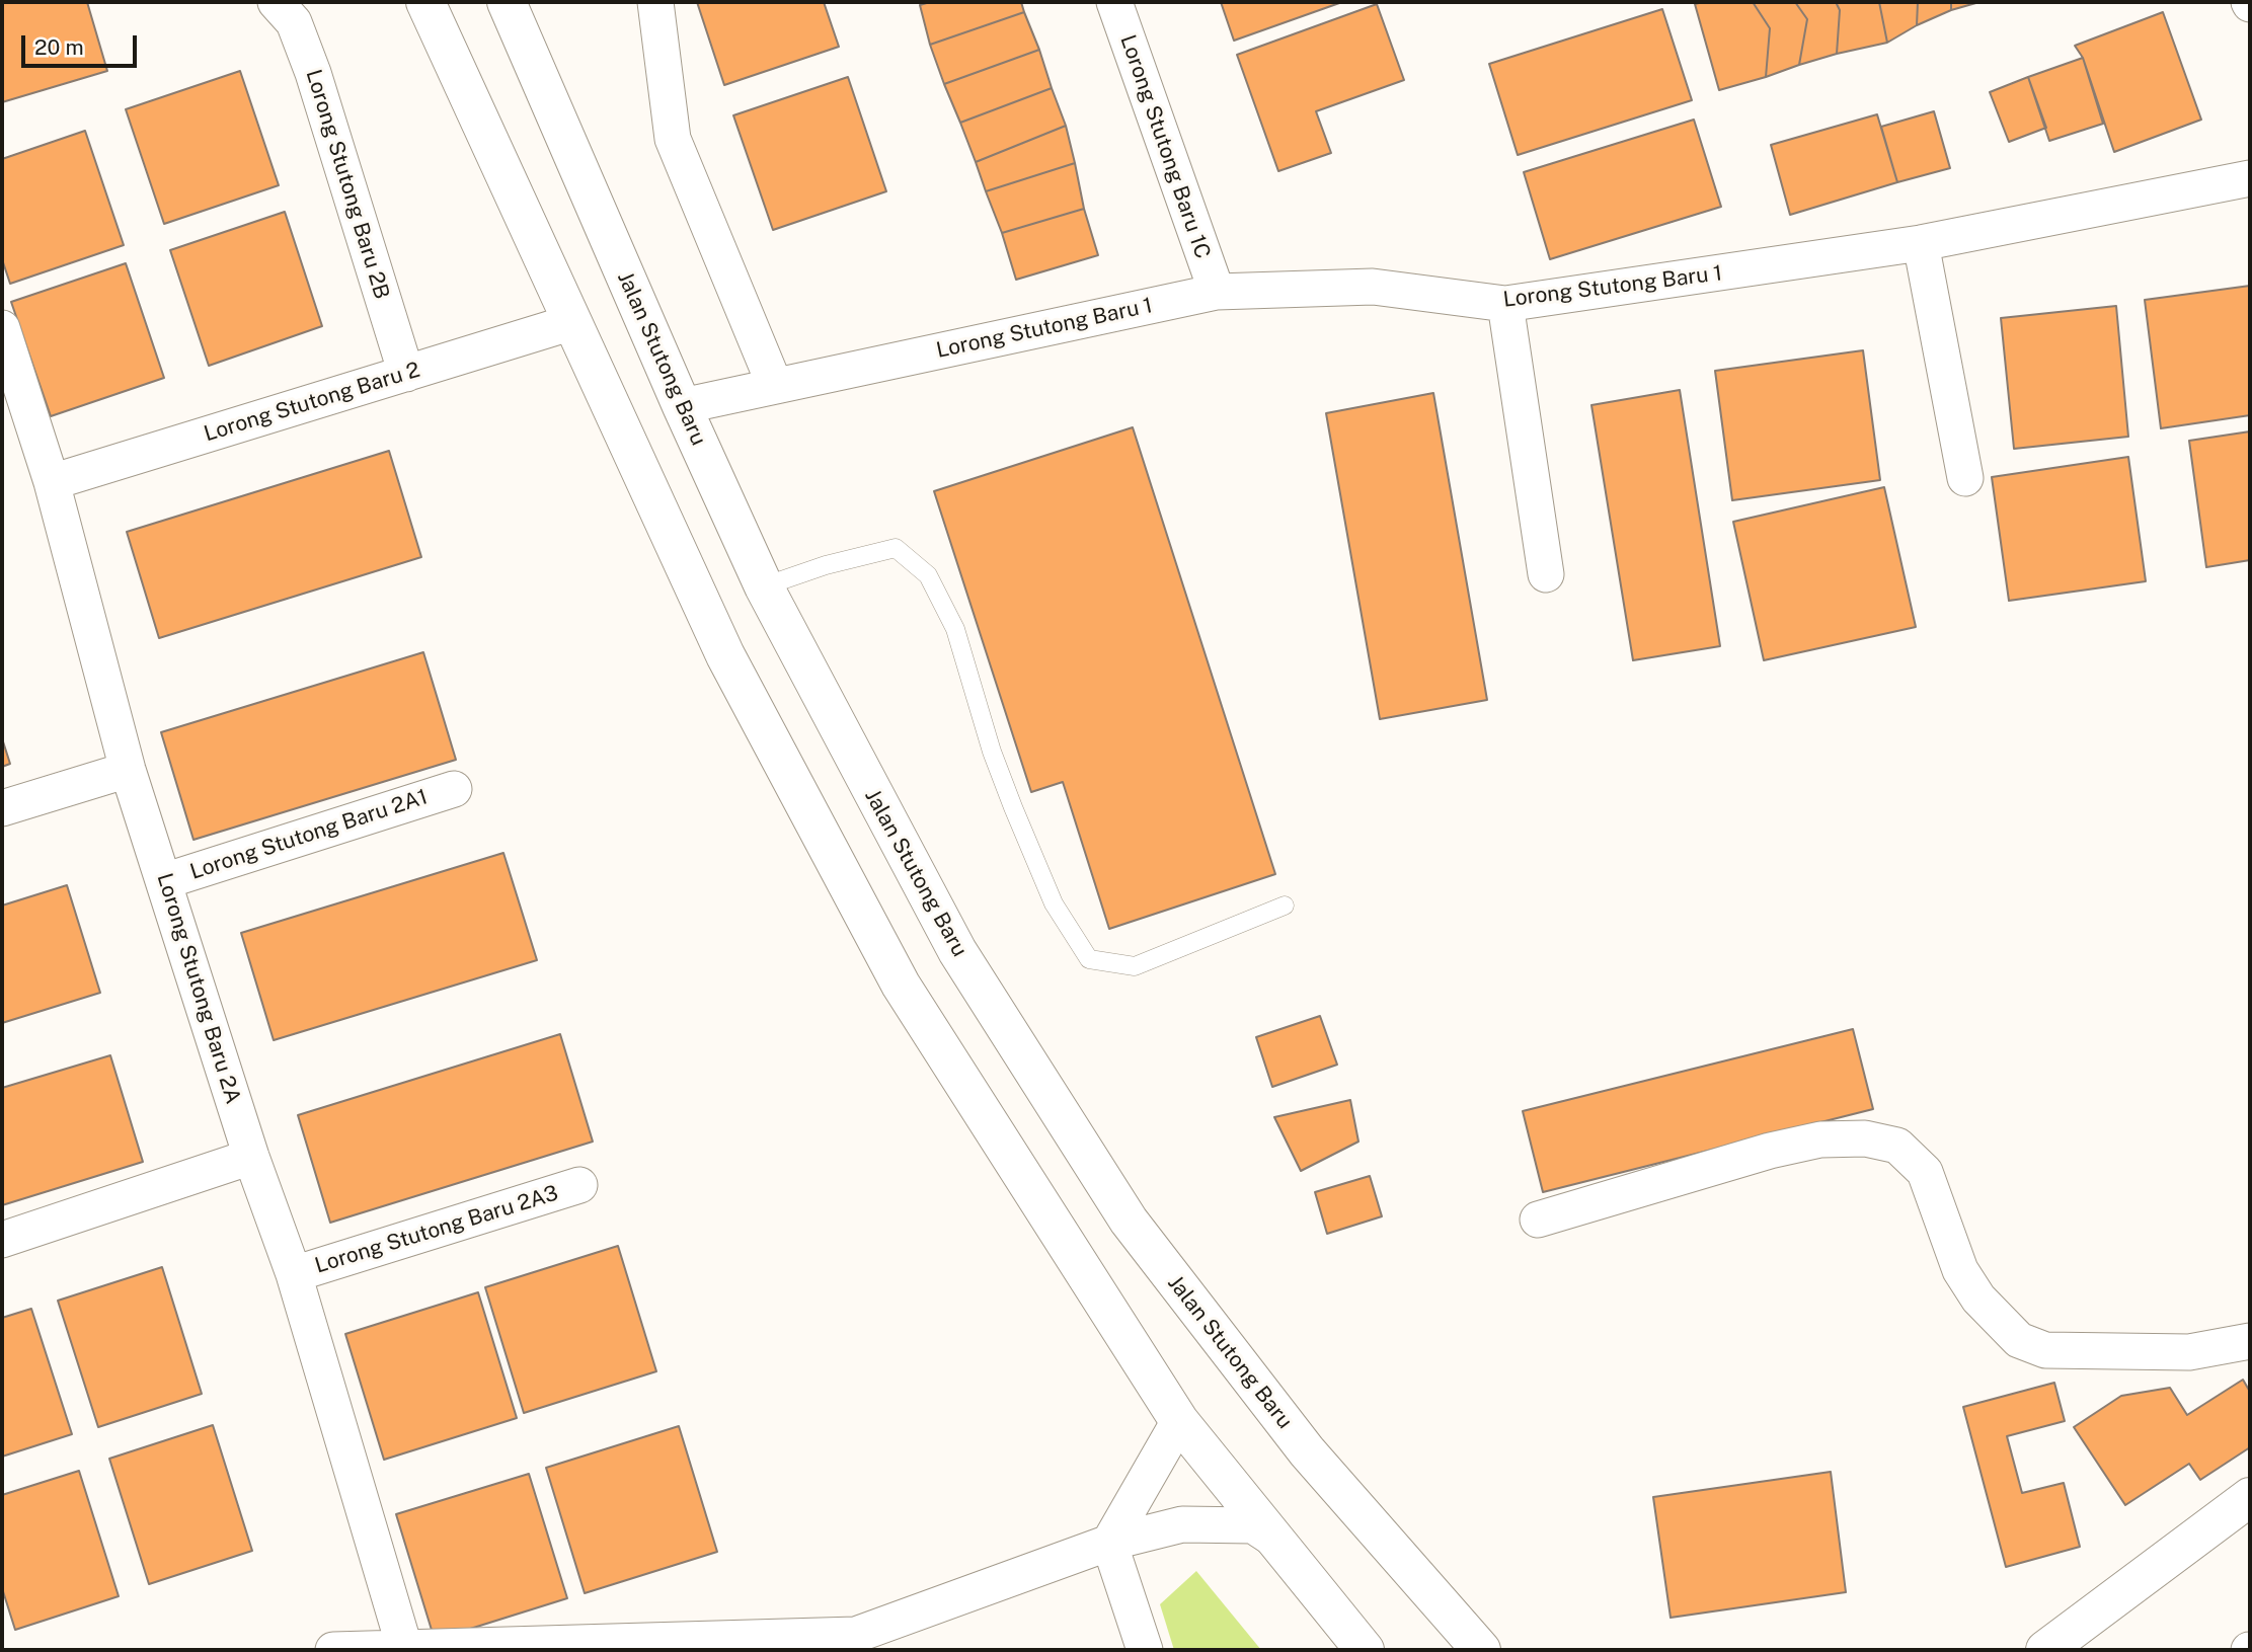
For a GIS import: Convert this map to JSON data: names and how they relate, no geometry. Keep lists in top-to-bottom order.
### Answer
{
  "streets": {
    "main road": ["Jalan Stutong Baru"],
    "street": [
      "Lorong Stutong Baru 1C",
      "Lorong Stutong Baru 2B",
      "Lorong Stutong Baru 1",
      "Lorong Stutong Baru 2",
      "Lorong Stutong Baru 2A1",
      "Lorong Stutong Baru 2A",
      "Lorong Stutong Baru 2A3"
    ]
  },
  "crossings": [
    ["Lorong Stutong Baru 1C", "Lorong Stutong Baru 1"],
    ["Lorong Stutong Baru 2B", "Lorong Stutong Baru 2"],
    ["Lorong Stutong Baru 1", "Jalan Stutong Baru"],
    ["Lorong Stutong Baru 2", "Lorong Stutong Baru 2A"],
    ["Lorong Stutong Baru 2A1", "Lorong Stutong Baru 2A"],
    ["Lorong Stutong Baru 2A", "Lorong Stutong Baru 2A3"]
  ],
  "scale_bar": "20 m"
}
